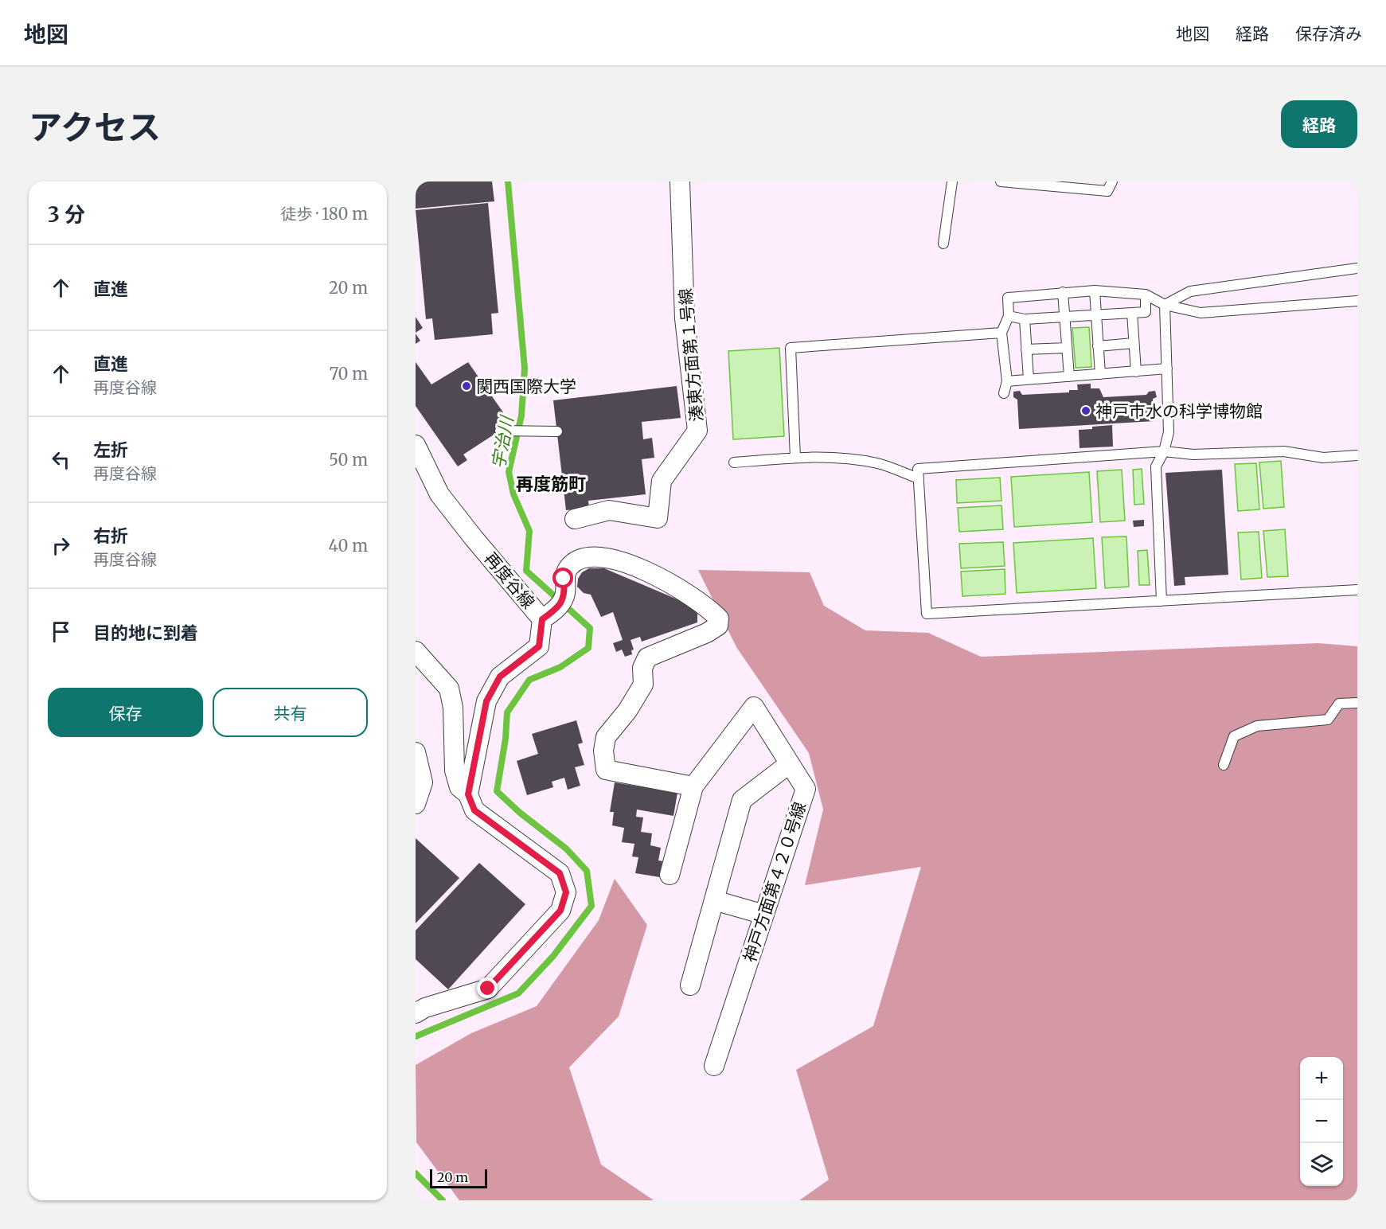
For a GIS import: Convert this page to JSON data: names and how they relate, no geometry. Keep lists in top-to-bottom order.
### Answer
{
  "streets": {
    "street": ["湊東方面第１号線", "再度谷線", "神戸方面第４２０号線"]
  },
  "districts": ["再度筋町"],
  "water": ["宇治川"],
  "places": ["関西国際大学", "神戸市水の科学博物館"],
  "scale_bar": "20 m",
  "page": {
    "header": "地図",
    "nav": ["地図", "経路", "保存済み"],
    "title": "アクセス",
    "buttons": [
      "経路",
      ["保存", "共有"]
    ],
    "heading": ["3 分", "徒歩 · 180 m"],
    "list": [
      ["直進", "20 m"],
      ["直進", "再度谷線", "70 m"],
      ["左折", "再度谷線", "50 m"],
      ["右折", "再度谷線", "40 m"],
      "目的地に到着"
    ],
    "map_buttons": ["+", "−"],
    "scale": "20 m"
  }
}
